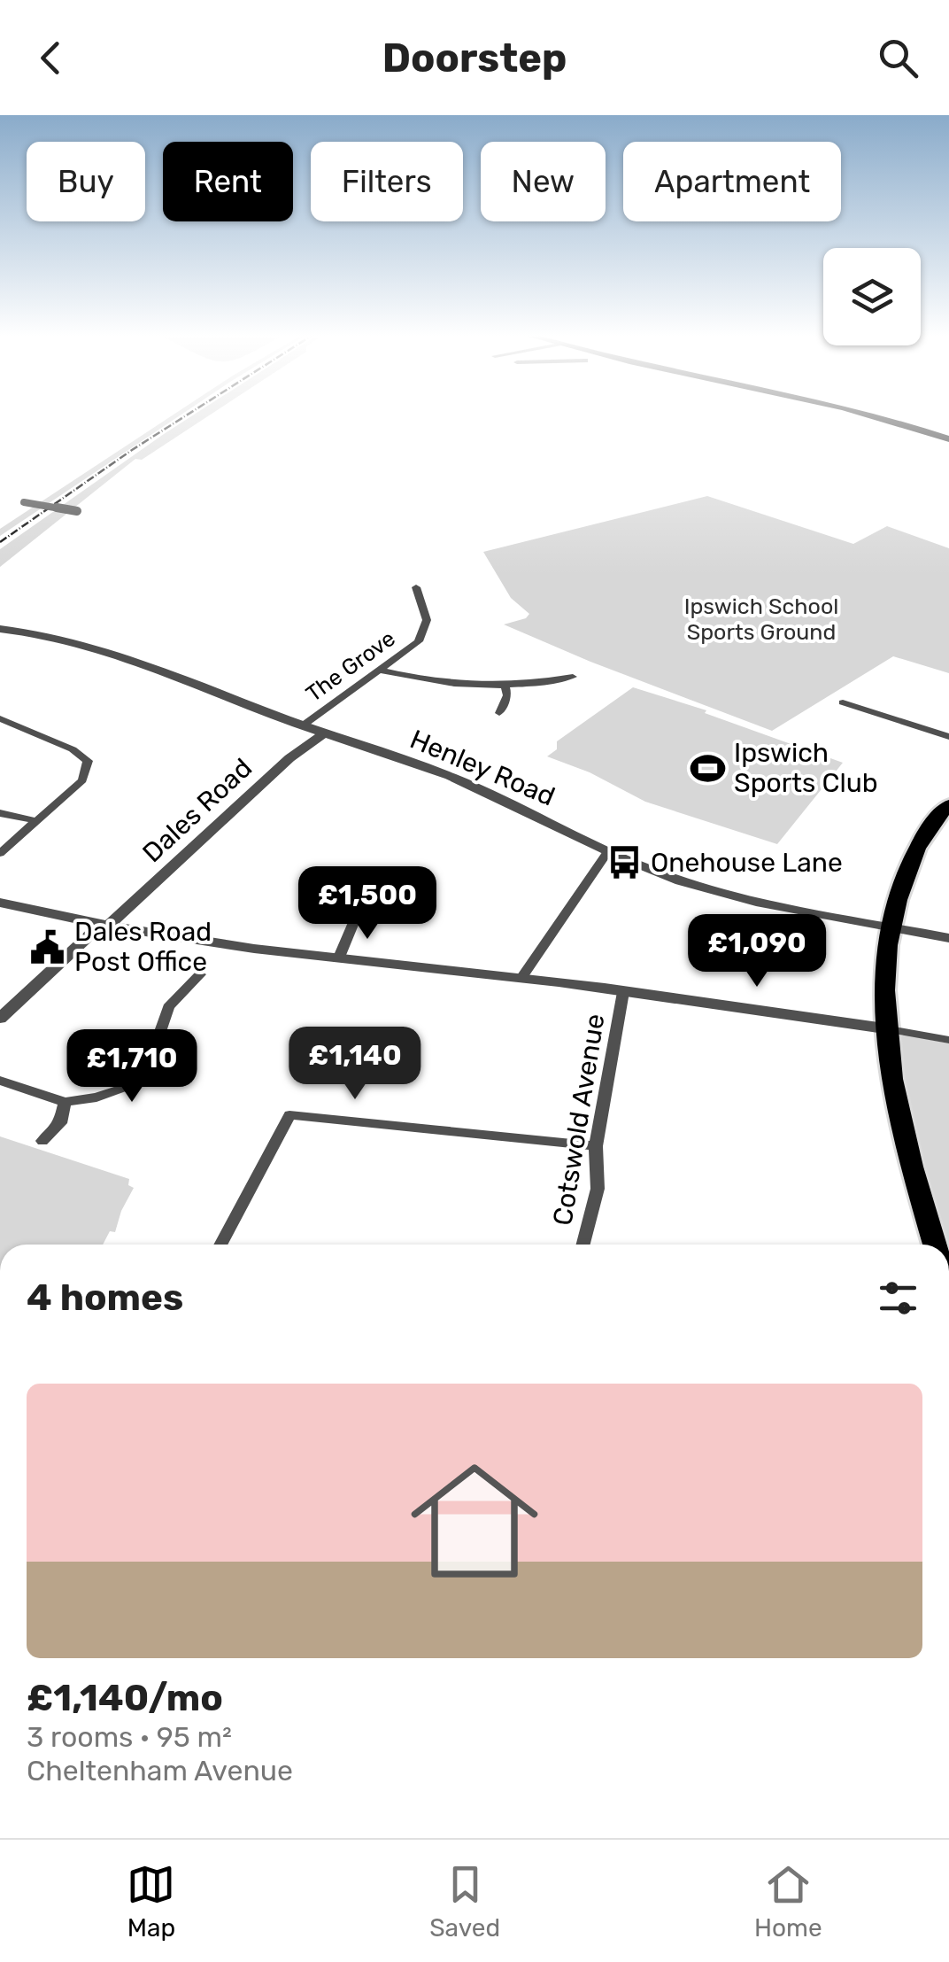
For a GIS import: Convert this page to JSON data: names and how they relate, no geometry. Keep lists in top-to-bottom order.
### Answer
{
  "streets": {
    "street": [
      "The Grove",
      "Henley Road",
      "Dales Road",
      "Cotswold Avenue"
    ]
  },
  "crossings": [
    ["The Grove", "Henley Road"],
    ["Henley Road", "Dales Road"]
  ],
  "parks": ["Ipswich School Sports Ground"],
  "places": {
    "sports": ["Ipswich Sports Club"],
    "bus stop": ["Onehouse Lane"],
    "public building": ["Dales Road Post Office"]
  },
  "page": {
    "header": "Doorstep",
    "chip": [
      "Buy",
      "Rent",
      "Filters",
      "New",
      "Apartment"
    ],
    "price": [
      "£1,500",
      "£1,090",
      "£1,140",
      "£1,710"
    ],
    "heading": "4 homes",
    "list": [
      {
        "name": "£1,140/mo",
        "note": "3 rooms · 95 m² · Cheltenham Avenue"
      }
    ],
    "tabs": ["Map", "Saved", "Home"]
  }
}
